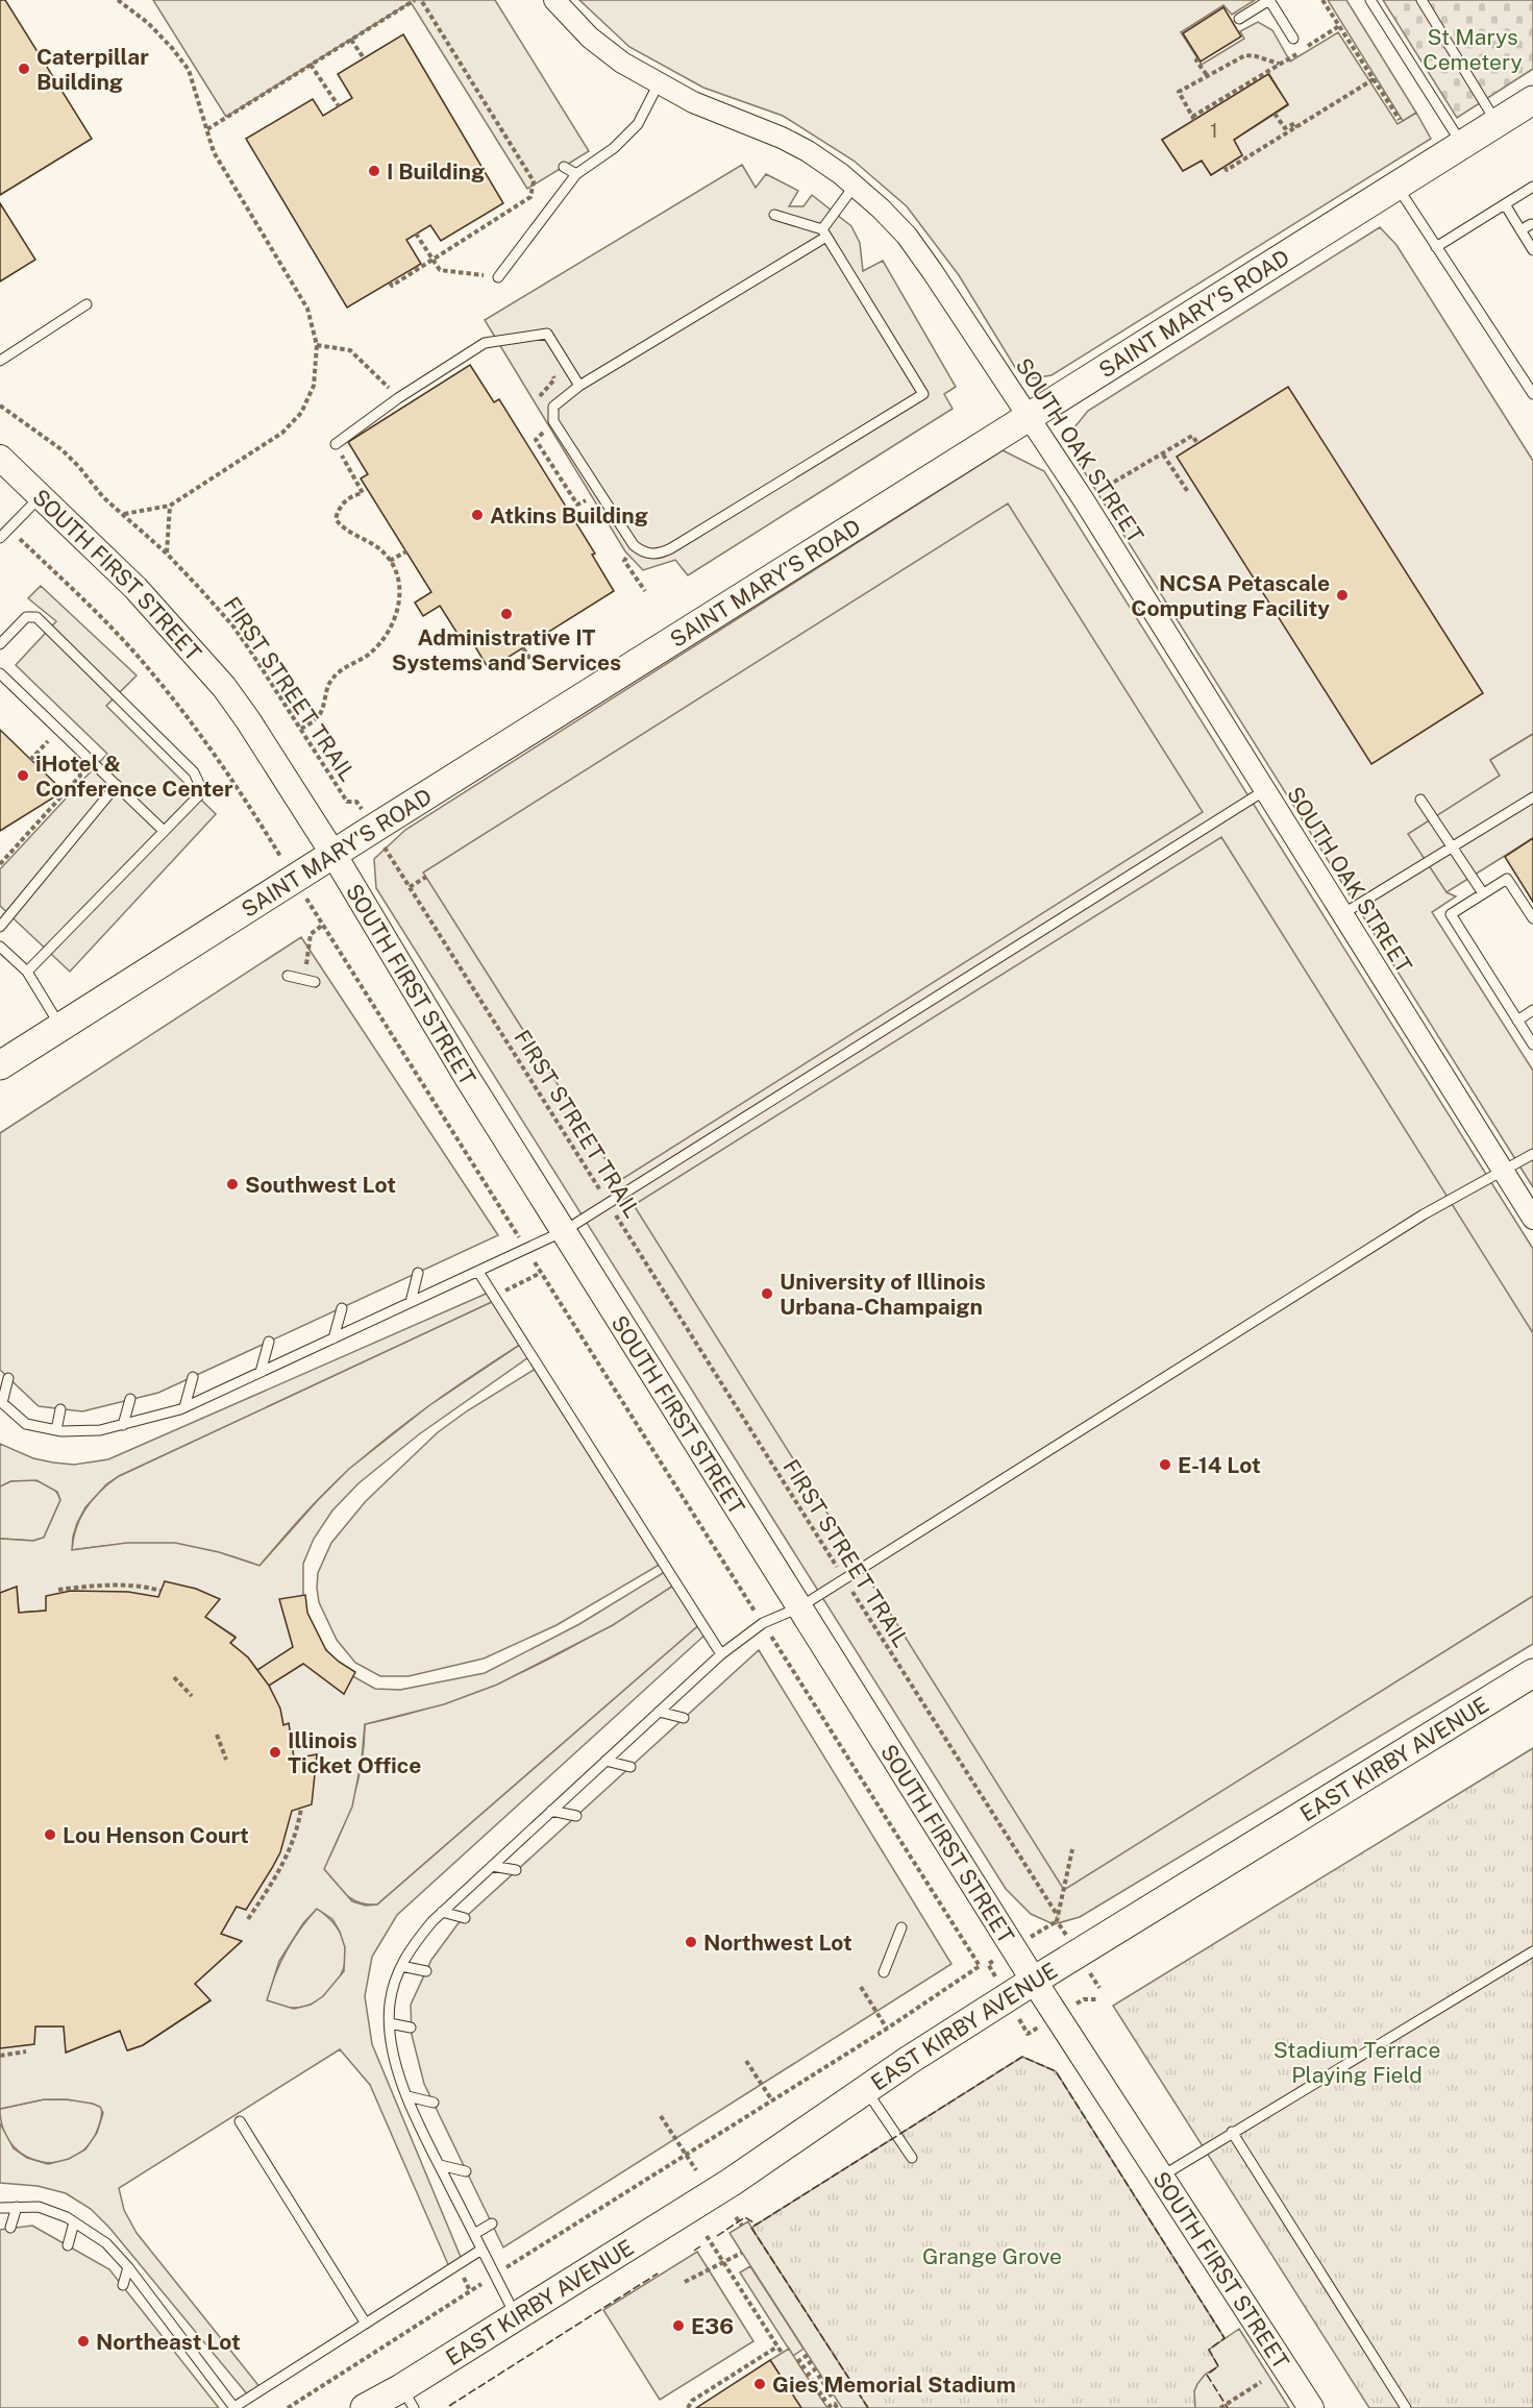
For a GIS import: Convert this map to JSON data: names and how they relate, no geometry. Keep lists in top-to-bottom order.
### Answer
{
  "streets": {
    "main road": ["SAINT MARY'S ROAD", "EAST KIRBY AVENUE"],
    "street": ["SOUTH OAK STREET", "SOUTH FIRST STREET"],
    "path": ["FIRST STREET TRAIL"]
  },
  "crossings": [
    ["SAINT MARY'S ROAD", "SOUTH OAK STREET"],
    ["SAINT MARY'S ROAD", "SOUTH FIRST STREET"],
    ["SAINT MARY'S ROAD", "FIRST STREET TRAIL"],
    ["SOUTH FIRST STREET", "EAST KIRBY AVENUE"]
  ],
  "parks": ["St Marys Cemetery", "Stadium Terrace Playing Field", "Grange Grove"],
  "places": [
    "Caterpillar Building",
    "I Building",
    "Atkins Building",
    "NCSA Petascale Computing Facility",
    "Administrative IT Systems and Services",
    "iHotel & Conference Center",
    "Southwest Lot",
    "University of Illinois Urbana-Champaign",
    "E-14 Lot",
    "Illinois Ticket Office",
    "Lou Henson Court",
    "Northwest Lot",
    "E36",
    "Northeast Lot",
    "Gies Memorial Stadium"
  ],
  "house_numbers": ["1"]
}
